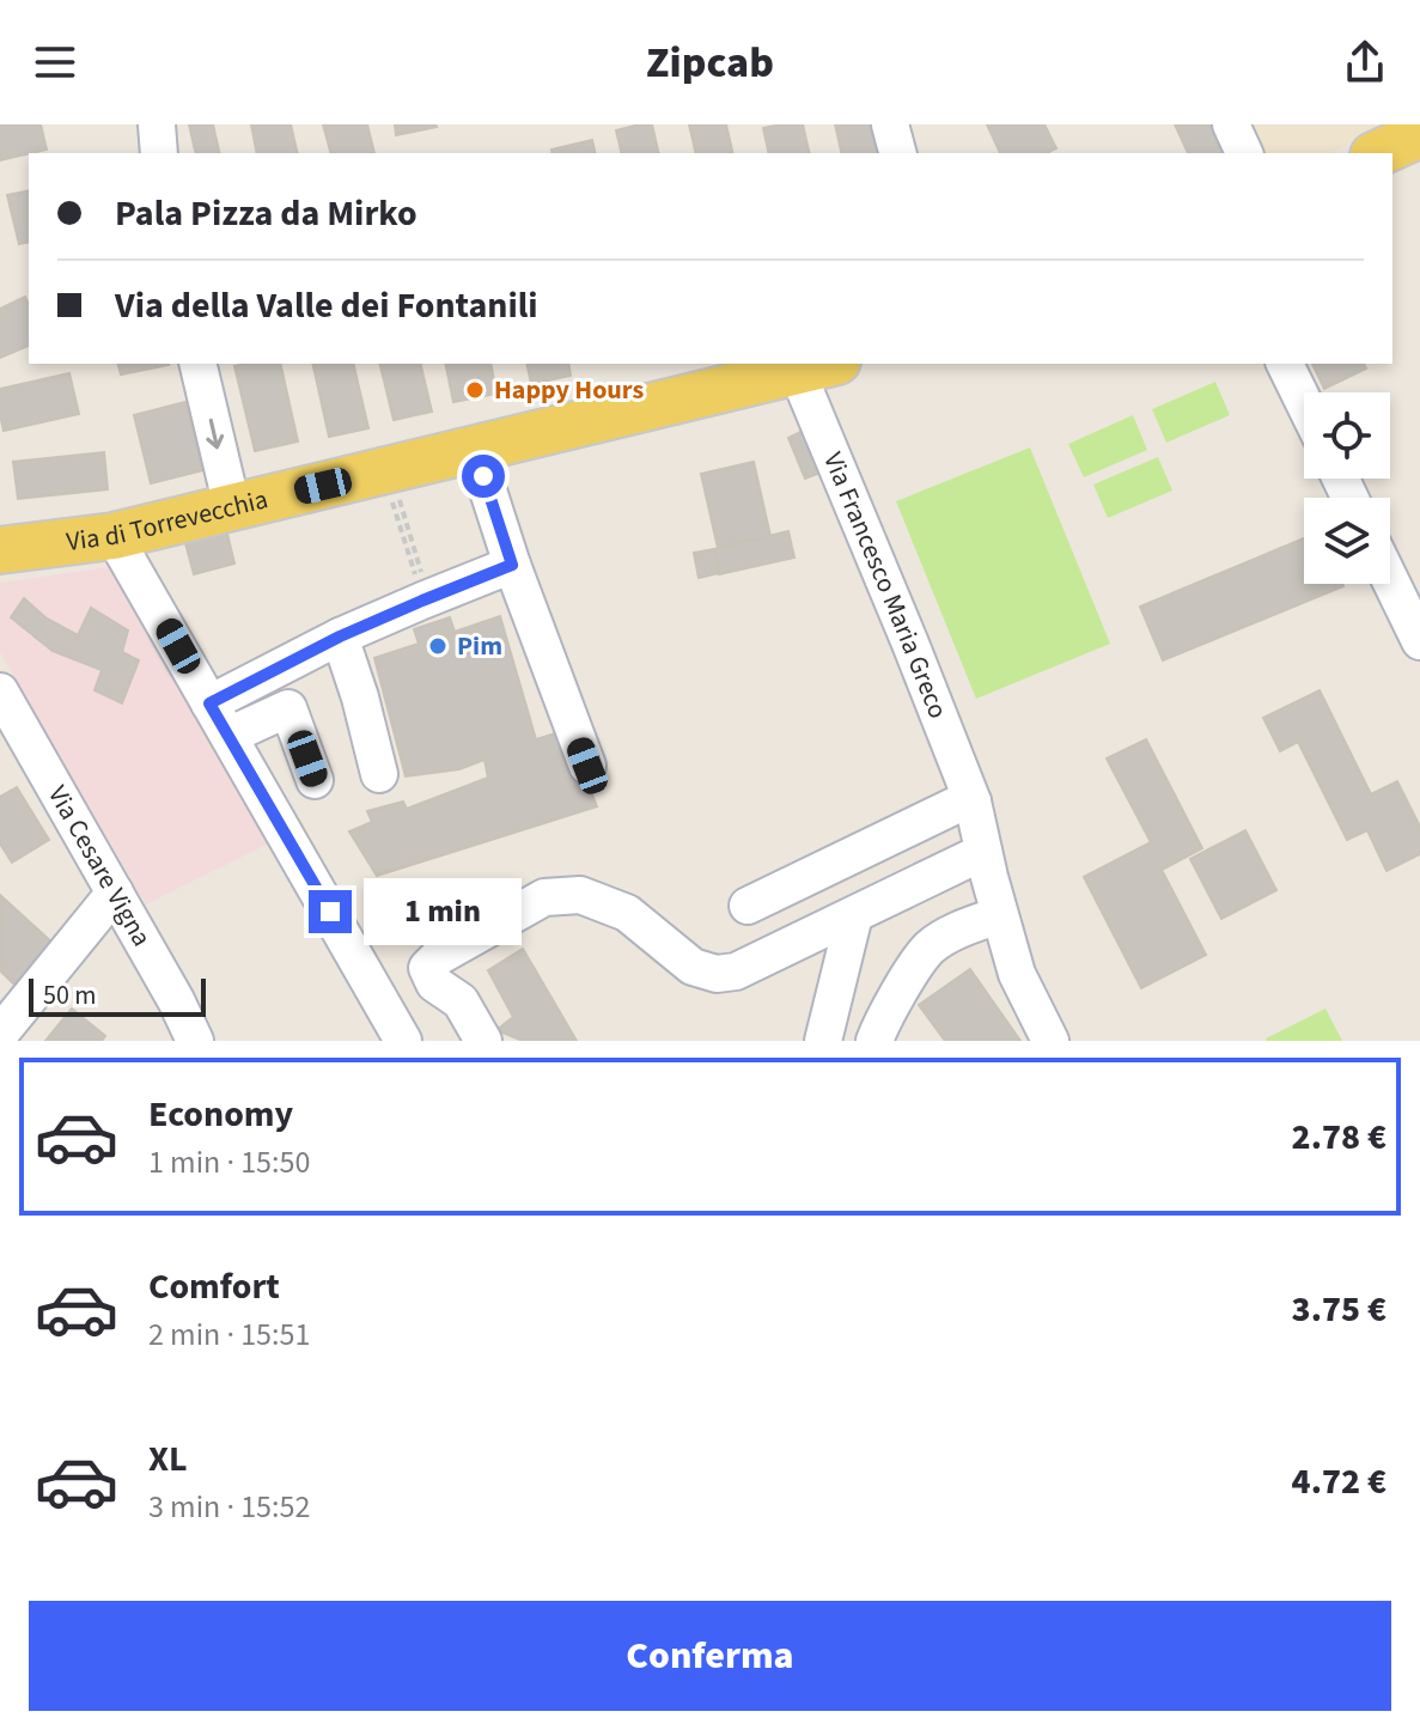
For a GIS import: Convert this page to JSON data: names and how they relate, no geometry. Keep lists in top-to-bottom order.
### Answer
{
  "streets": {
    "main road": ["Via di Torrevecchia"],
    "street": ["Via Francesco Maria Greco", "Via Cesare Vigna"]
  },
  "crossings": [
    ["Via di Torrevecchia", "Via Francesco Maria Greco"]
  ],
  "places": ["Happy Hours", "Pim"],
  "scale_bar": "50 m",
  "page": {
    "header": "Zipcab",
    "banner": ["Pala Pizza da Mirko", "Via della Valle dei Fontanili"],
    "bubble": "1 min",
    "scale": "50 m",
    "list": [
      {
        "name": "Economy",
        "note": "1 min · 15:50",
        "value": "2.78 €"
      },
      {
        "name": "Comfort",
        "note": "2 min · 15:51",
        "value": "3.75 €"
      },
      {
        "name": "XL",
        "note": "3 min · 15:52",
        "value": "4.72 €"
      }
    ],
    "buttons": "Conferma"
  }
}
